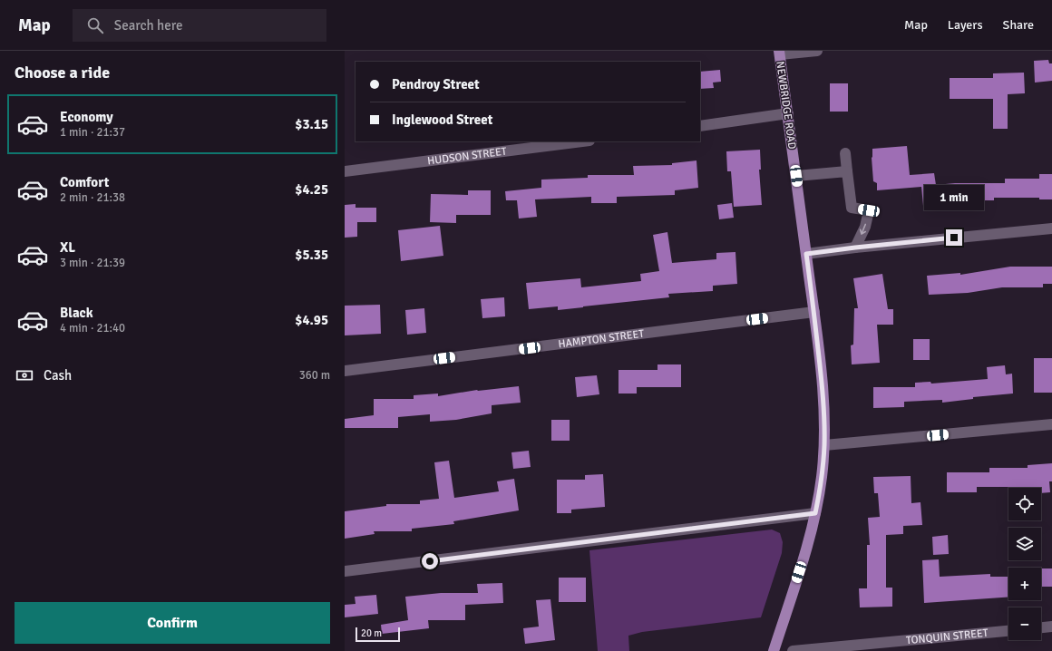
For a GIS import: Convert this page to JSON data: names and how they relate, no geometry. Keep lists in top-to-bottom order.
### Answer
{
  "streets": {
    "main road": ["NEWBRIDGE ROAD"],
    "street": ["HUDSON STREET", "HAMPTON STREET", "TONQUIN STREET"]
  },
  "crossings": [
    ["NEWBRIDGE ROAD", "HAMPTON STREET"]
  ],
  "scale_bar": "20 m",
  "page": {
    "header": "Map",
    "search": "Search here",
    "nav": ["Map", "Layers", "Share"],
    "heading": "Choose a ride",
    "banner": ["Pendroy Street", "Inglewood Street"],
    "list": [
      {
        "name": "Economy",
        "note": "1 min · 21:37",
        "value": "$3.15"
      },
      {
        "name": "Comfort",
        "note": "2 min · 21:38",
        "value": "$4.25"
      },
      {
        "name": "XL",
        "note": "3 min · 21:39",
        "value": "$5.35"
      },
      {
        "name": "Black",
        "note": "4 min · 21:40",
        "value": "$4.95"
      }
    ],
    "bubble": "1 min",
    "pay": ["Cash", "360 m"],
    "map_buttons": ["+", "−"],
    "buttons": "Confirm",
    "scale": "20 m"
  }
}
